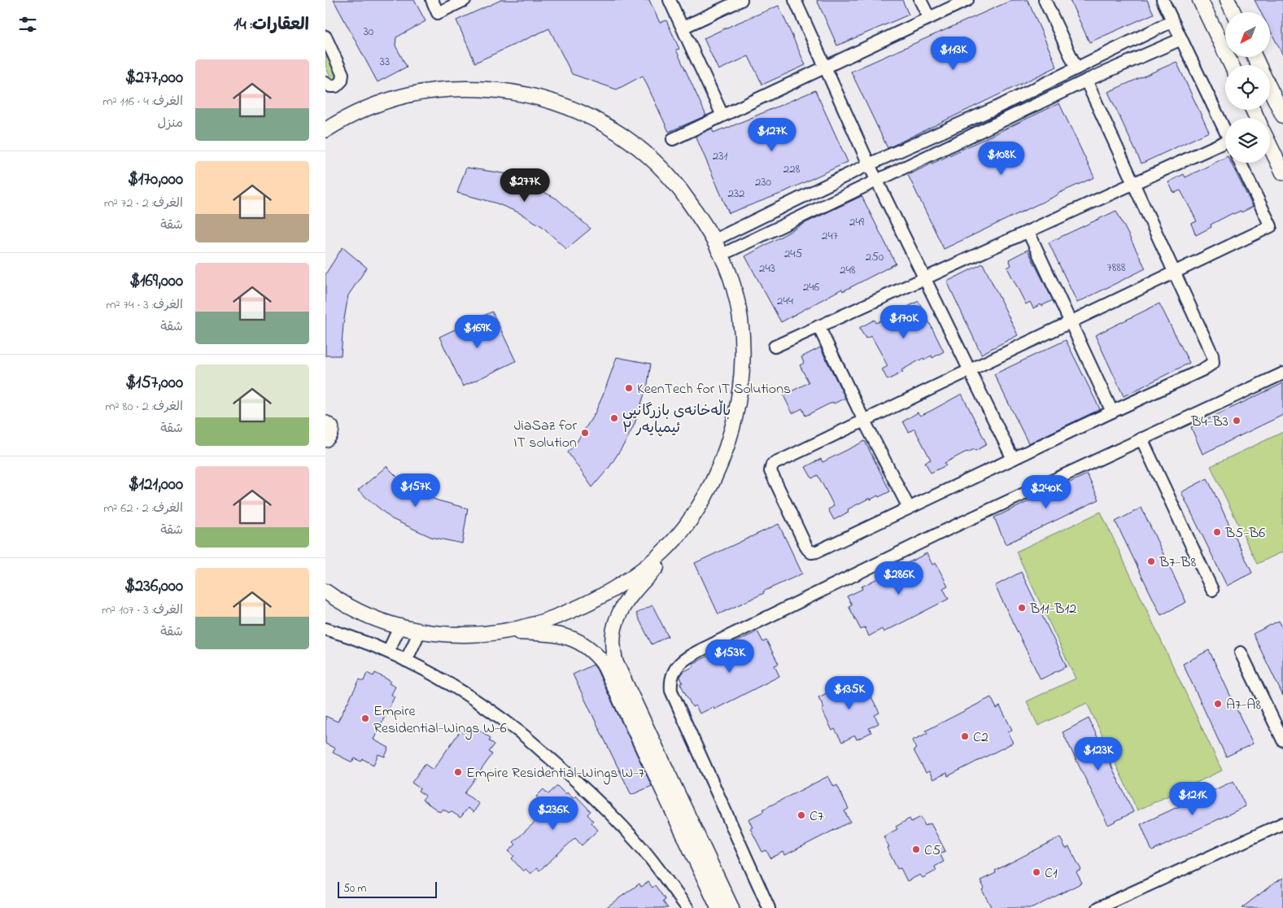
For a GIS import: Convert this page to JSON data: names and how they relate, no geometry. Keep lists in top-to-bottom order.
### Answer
{
  "places": [
    "KeenTech for IT Solutions",
    "باڵەخانەی بازرگانیی ئیمپایەر ٣",
    "B4-B3",
    "JiaSaz for IT solution",
    "B5-B6",
    "B7-B8",
    "B11-B12",
    "A7-A8",
    "Empire Residential-Wings W-6",
    "C2",
    "Empire Residential-Wings W-7",
    "C7",
    "C5",
    "C1"
  ],
  "house_numbers": [
    "30",
    "33",
    "231",
    "228",
    "230",
    "232",
    "249",
    "247",
    "245",
    "250",
    "7888",
    "243",
    "248",
    "246",
    "244"
  ],
  "scale_bar": "50 m",
  "north": "bottom left",
  "page": {
    "heading": "العقارات: 14",
    "price": [
      "$113K",
      "$127K",
      "$108K",
      "$277K",
      "$170K",
      "$169K",
      "$157K",
      "$240K",
      "$286K",
      "$153K",
      "$135K",
      "$123K",
      "$121K",
      "$236K"
    ],
    "list": [
      {
        "name": "$277,000",
        "note": "الغرف: 4 · 116 m² · منزل"
      },
      {
        "name": "$170,000",
        "note": "الغرف: 2 · 72 m² · شقة"
      },
      {
        "name": "$169,000",
        "note": "الغرف: 3 · 74 m² · شقة"
      },
      {
        "name": "$157,000",
        "note": "الغرف: 2 · 80 m² · شقة"
      },
      {
        "name": "$121,000",
        "note": "الغرف: 2 · 62 m² · شقة"
      },
      {
        "name": "$236,000",
        "note": "الغرف: 3 · 107 m² · شقة"
      }
    ],
    "scale": "50 m"
  }
}
